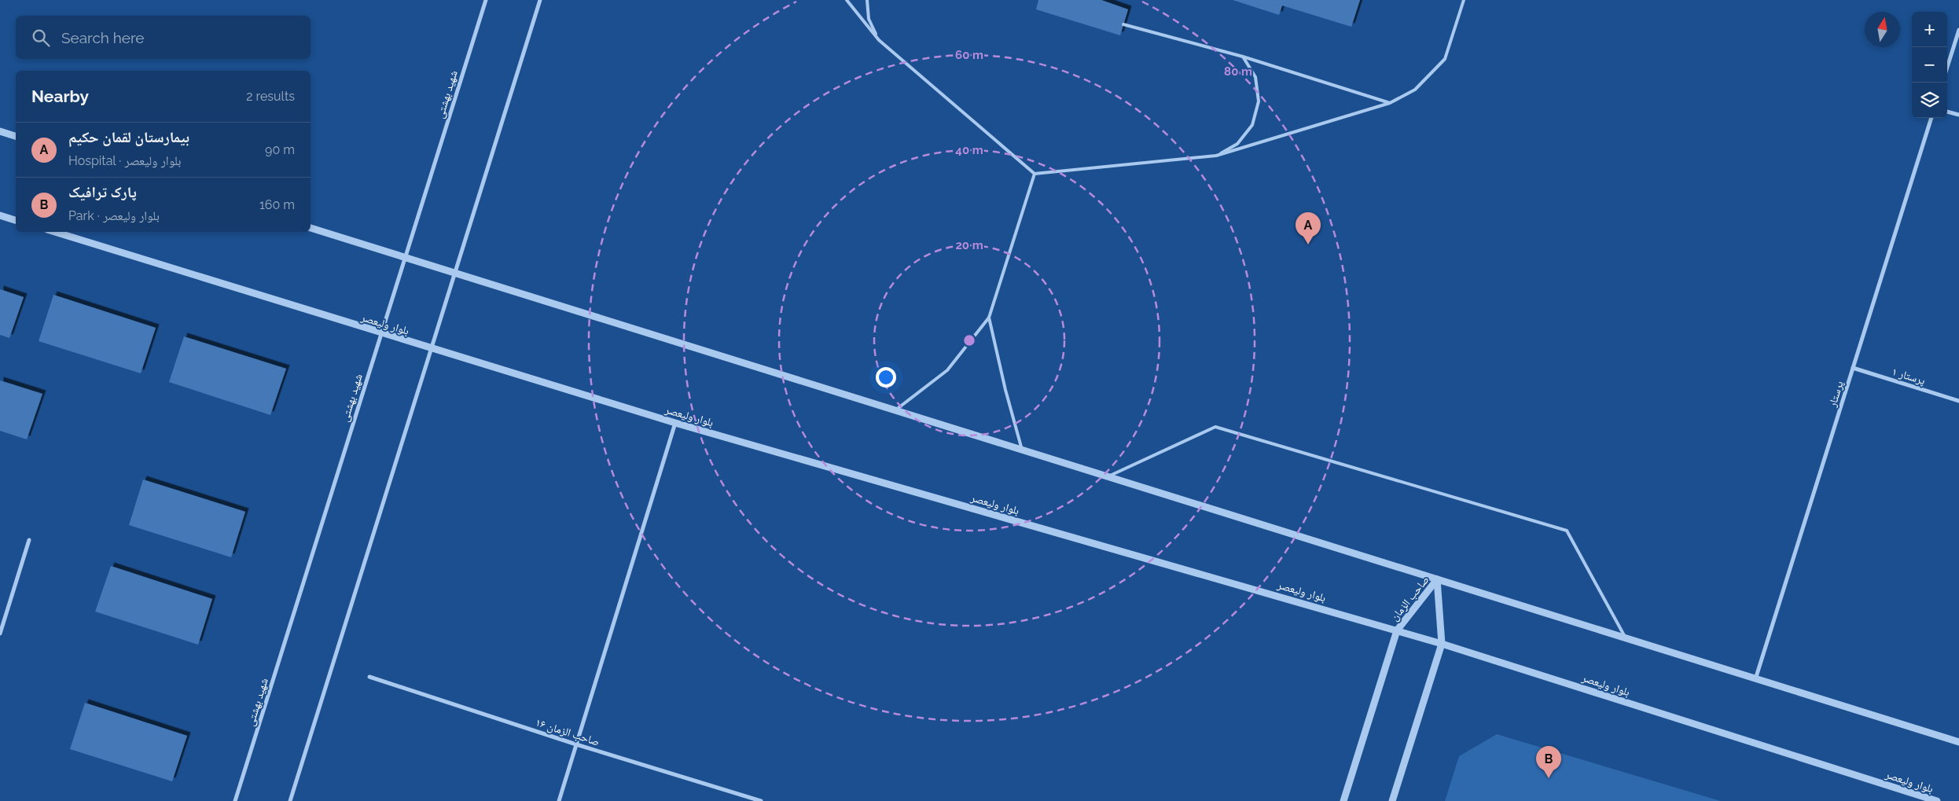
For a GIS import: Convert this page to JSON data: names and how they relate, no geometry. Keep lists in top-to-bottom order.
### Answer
{
  "streets": {
    "street": [
      "شهید بهشتی",
      "بلوار ولیعصر",
      "پرستار ۱",
      "پرستار",
      "صاحب الزمان",
      "صاحب الزمان ۱۶"
    ]
  },
  "crossings": [
    ["شهید بهشتی", "بلوار ولیعصر"],
    ["بلوار ولیعصر", "صاحب الزمان"],
    ["پرستار ۱", "پرستار"]
  ],
  "north": "top",
  "page": {
    "map_buttons": ["+", "−"],
    "search": "Search here",
    "heading": ["Nearby", "2 results"],
    "list": [
      {
        "mark": "A",
        "name": "بیمارستان لقمان حکیم",
        "note": "Hospital · بلوار ولیعصر",
        "value": "90 m"
      },
      {
        "mark": "B",
        "name": "پارک ترافیک",
        "note": "Park · بلوار ولیعصر",
        "value": "160 m"
      }
    ],
    "pins": ["A", "B"]
  },
  "rings": [
    "60 m",
    "80 m",
    "40 m",
    "20 m"
  ]
}
